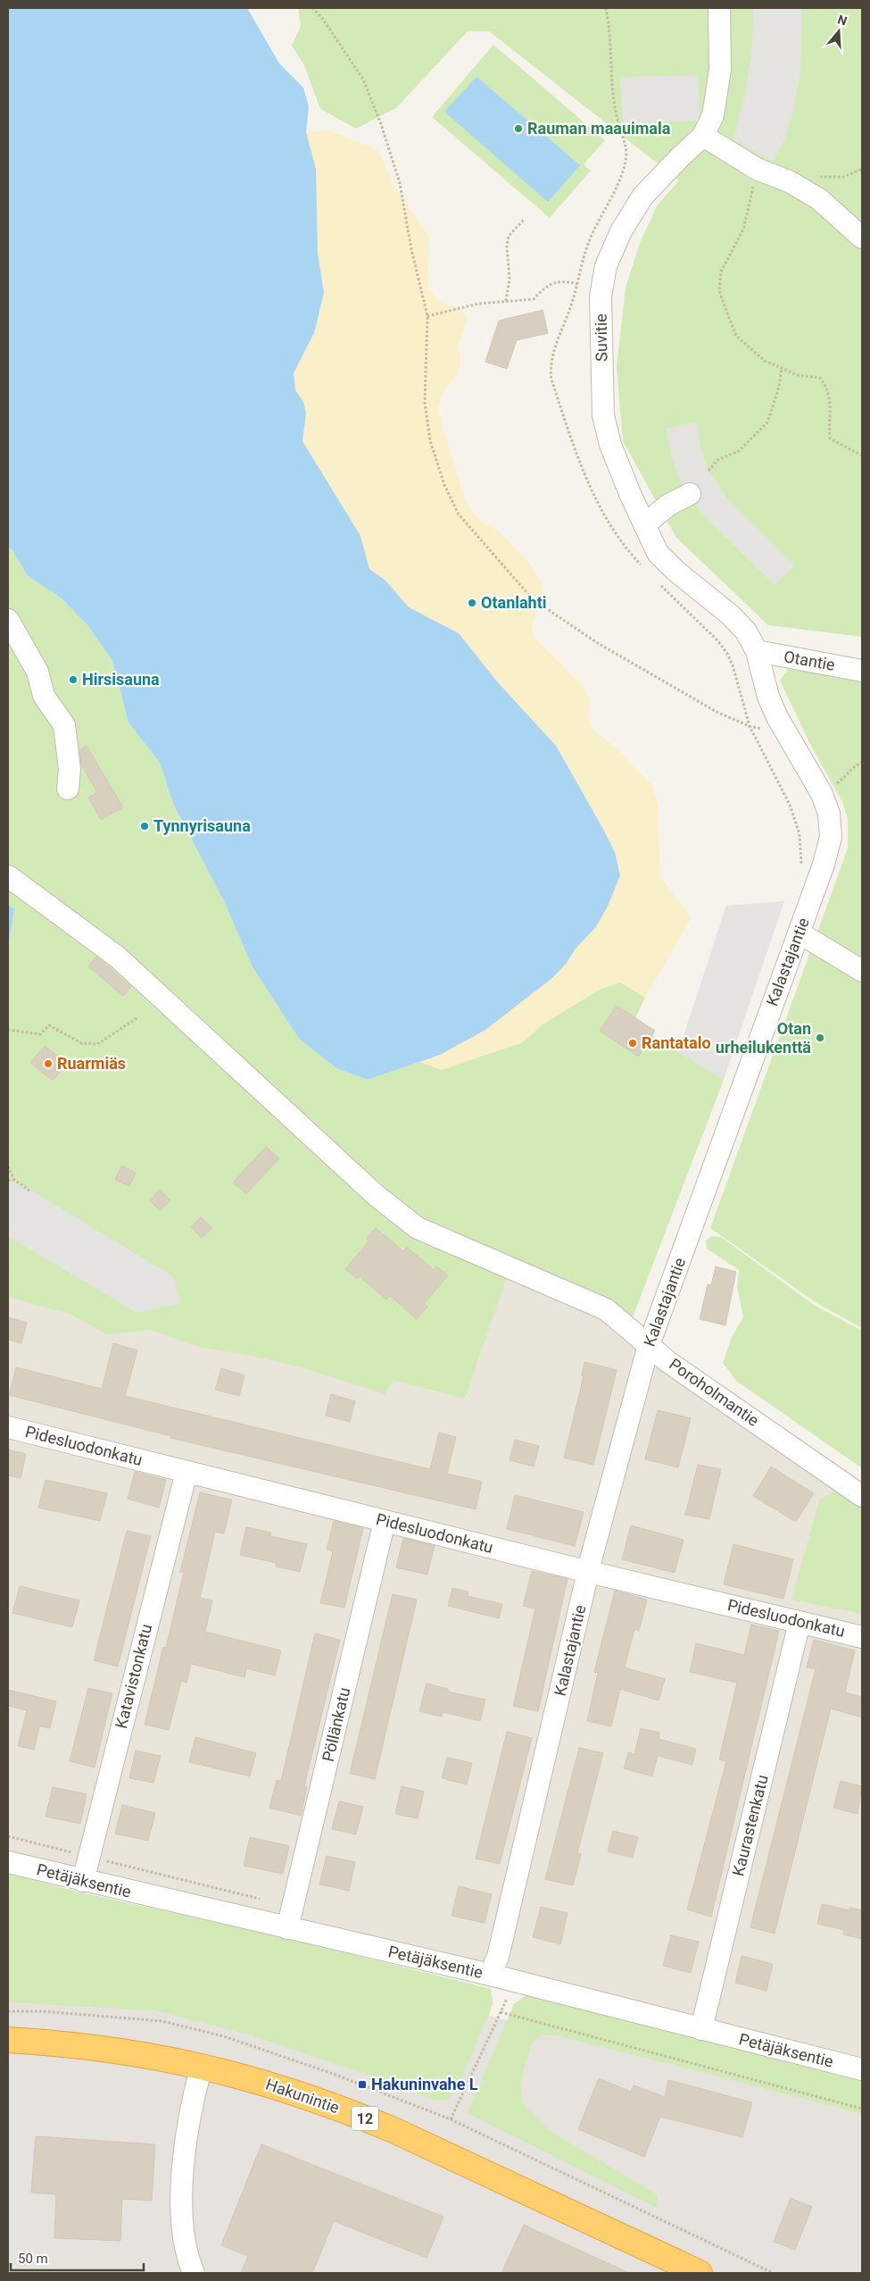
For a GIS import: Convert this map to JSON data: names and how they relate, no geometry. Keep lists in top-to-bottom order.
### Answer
{
  "streets": {
    "highway": ["Hakunintie", "12"],
    "street": [
      "Suvitie",
      "Otantie",
      "Kalastajantie",
      "Poroholmantie",
      "Pidesluodonkatu",
      "Katavistonkatu",
      "Pöllänkatu",
      "Kaurastenkatu",
      "Petäjäksentie"
    ]
  },
  "crossings": [
    ["Suvitie", "Otantie"],
    ["Suvitie", "Kalastajantie"],
    ["Otantie", "Kalastajantie"],
    ["Kalastajantie", "Poroholmantie"],
    ["Kalastajantie", "Pidesluodonkatu"],
    ["Kalastajantie", "Petäjäksentie"],
    ["Pidesluodonkatu", "Katavistonkatu"],
    ["Pidesluodonkatu", "Pöllänkatu"],
    ["Pidesluodonkatu", "Kaurastenkatu"],
    ["Katavistonkatu", "Petäjäksentie"],
    ["Pöllänkatu", "Petäjäksentie"],
    ["Kaurastenkatu", "Petäjäksentie"]
  ],
  "places": {
    "other": [
      "Rauman maauimala",
      "Otanlahti",
      "Hirsisauna",
      "Tynnyrisauna",
      "Otan urheilukenttä",
      "Rantatalo",
      "Ruarmiäs"
    ],
    "transit": ["Hakuninvahe L"]
  },
  "scale_bar": "50 m",
  "north": "top"
}
